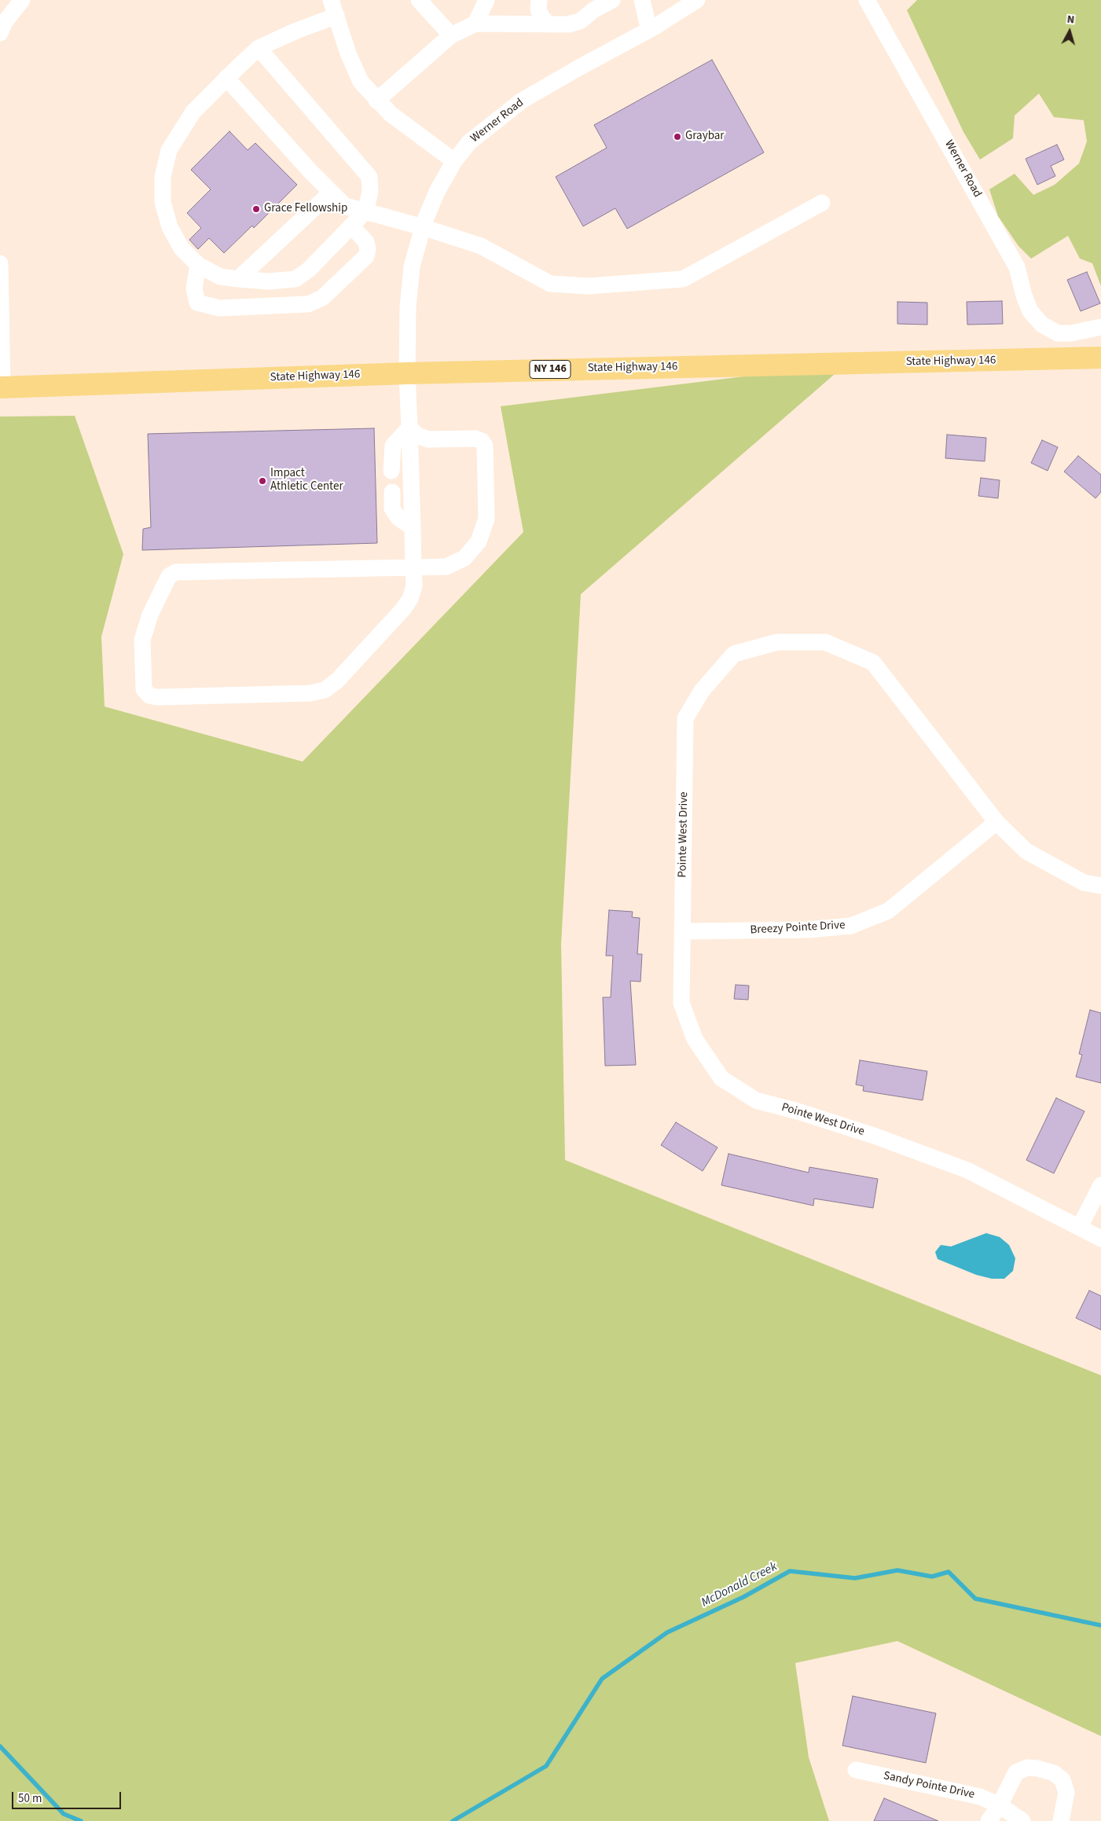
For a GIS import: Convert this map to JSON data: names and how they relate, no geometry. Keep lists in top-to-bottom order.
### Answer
{
  "streets": {
    "main road": ["State Highway 146", "NY 146"],
    "street": [
      "Werner Road",
      "Pointe West Drive",
      "Breezy Pointe Drive",
      "Sandy Pointe Drive"
    ]
  },
  "crossings": [
    ["Werner Road", "State Highway 146"],
    ["Pointe West Drive", "Breezy Pointe Drive"]
  ],
  "water": ["McDonald Creek"],
  "places": ["Graybar", "Grace Fellowship", "Impact Athletic Center"],
  "scale_bar": "50 m",
  "north": "top"
}
